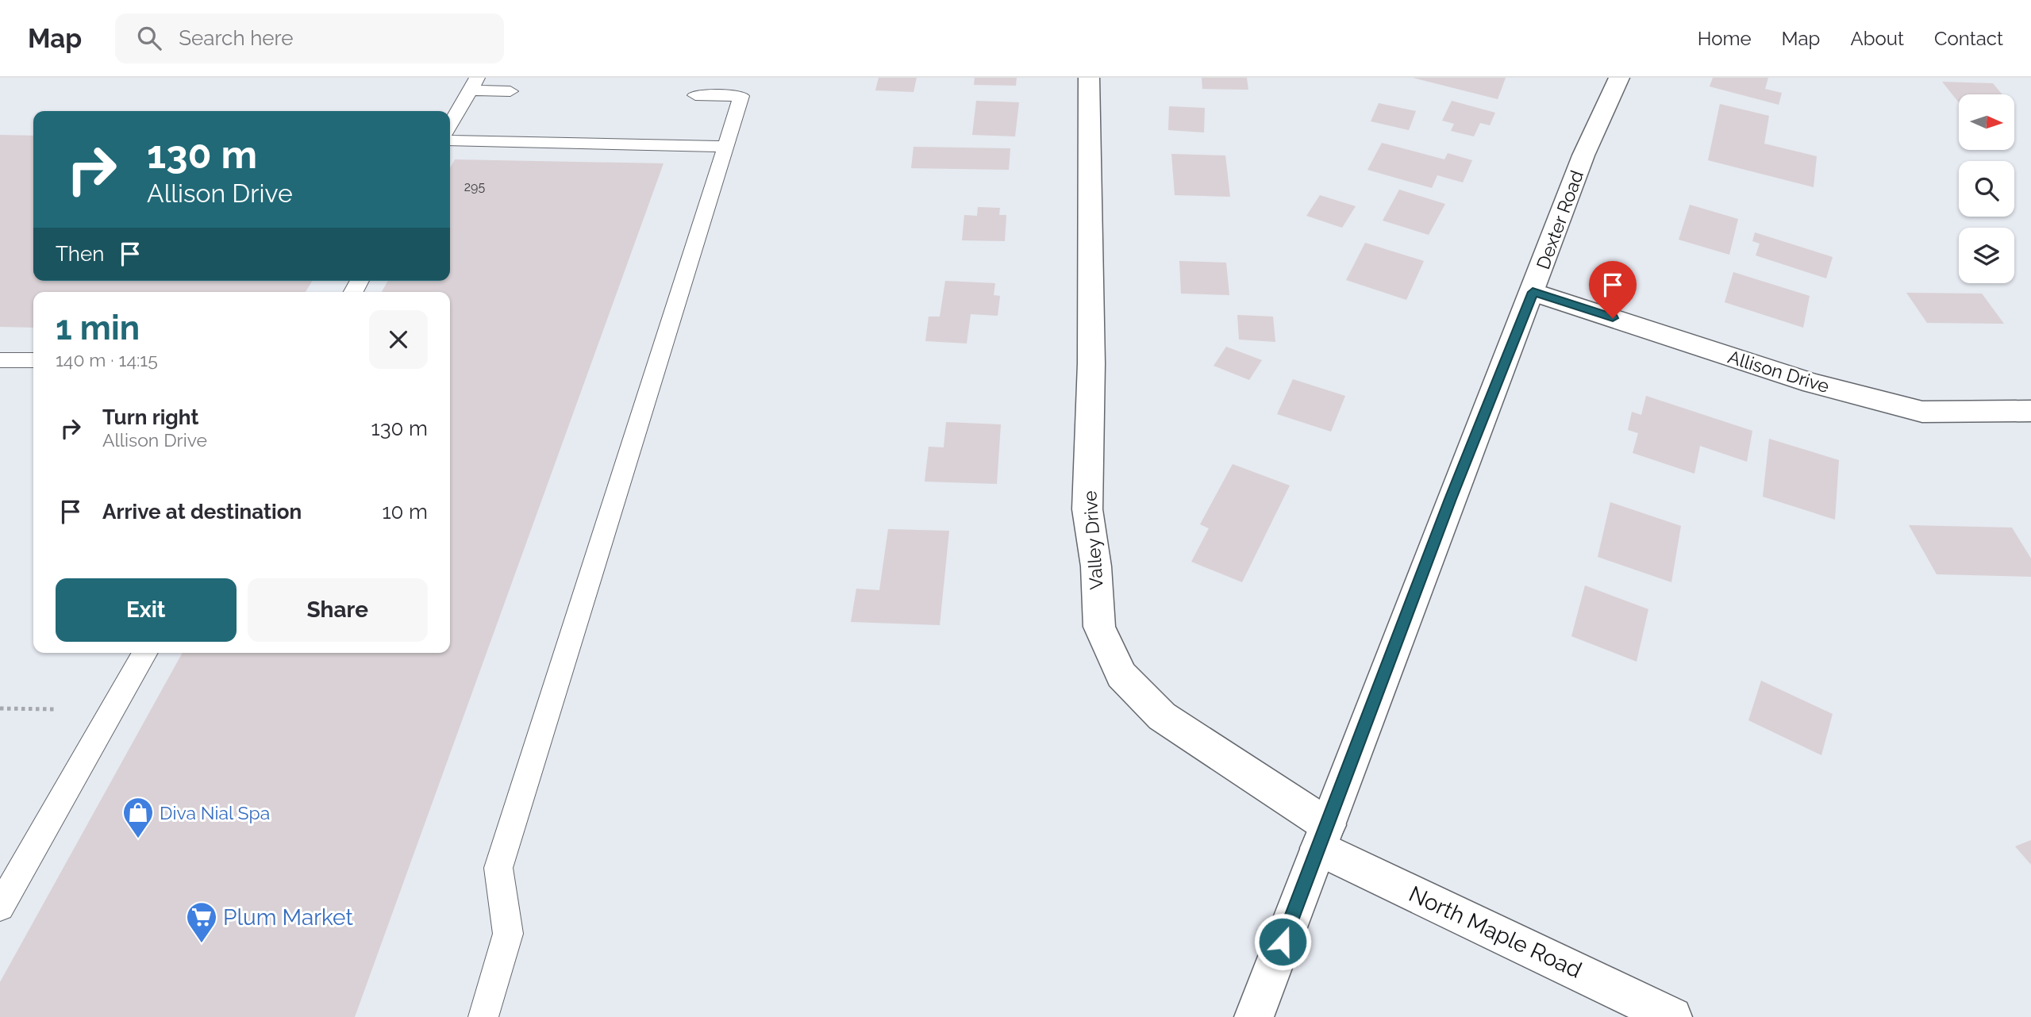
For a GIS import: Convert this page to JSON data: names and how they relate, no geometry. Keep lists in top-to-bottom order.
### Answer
{
  "streets": {
    "street": [
      "Dexter Road",
      "Allison Drive",
      "Valley Drive",
      "North Maple Road"
    ]
  },
  "crossings": [
    ["Dexter Road", "Allison Drive"],
    ["Dexter Road", "Valley Drive"],
    ["Dexter Road", "North Maple Road"],
    ["Valley Drive", "North Maple Road"]
  ],
  "places": {
    "shop": ["Diva Nial Spa"],
    "supermarket": ["Plum Market"]
  },
  "house_numbers": ["295"],
  "north": "right",
  "page": {
    "header": "Map",
    "search": "Search here",
    "nav": [
      "Home",
      "Map",
      "About",
      "Contact"
    ],
    "turn": ["130 m", "Allison Drive"],
    "then": "Then",
    "heading": ["1 min", "140 m · 14:15"],
    "list": [
      {
        "name": "Turn right",
        "note": "Allison Drive",
        "value": "130 m"
      },
      {
        "name": "Arrive at destination",
        "value": "10 m"
      }
    ],
    "buttons": ["Exit", "Share"]
  }
}
